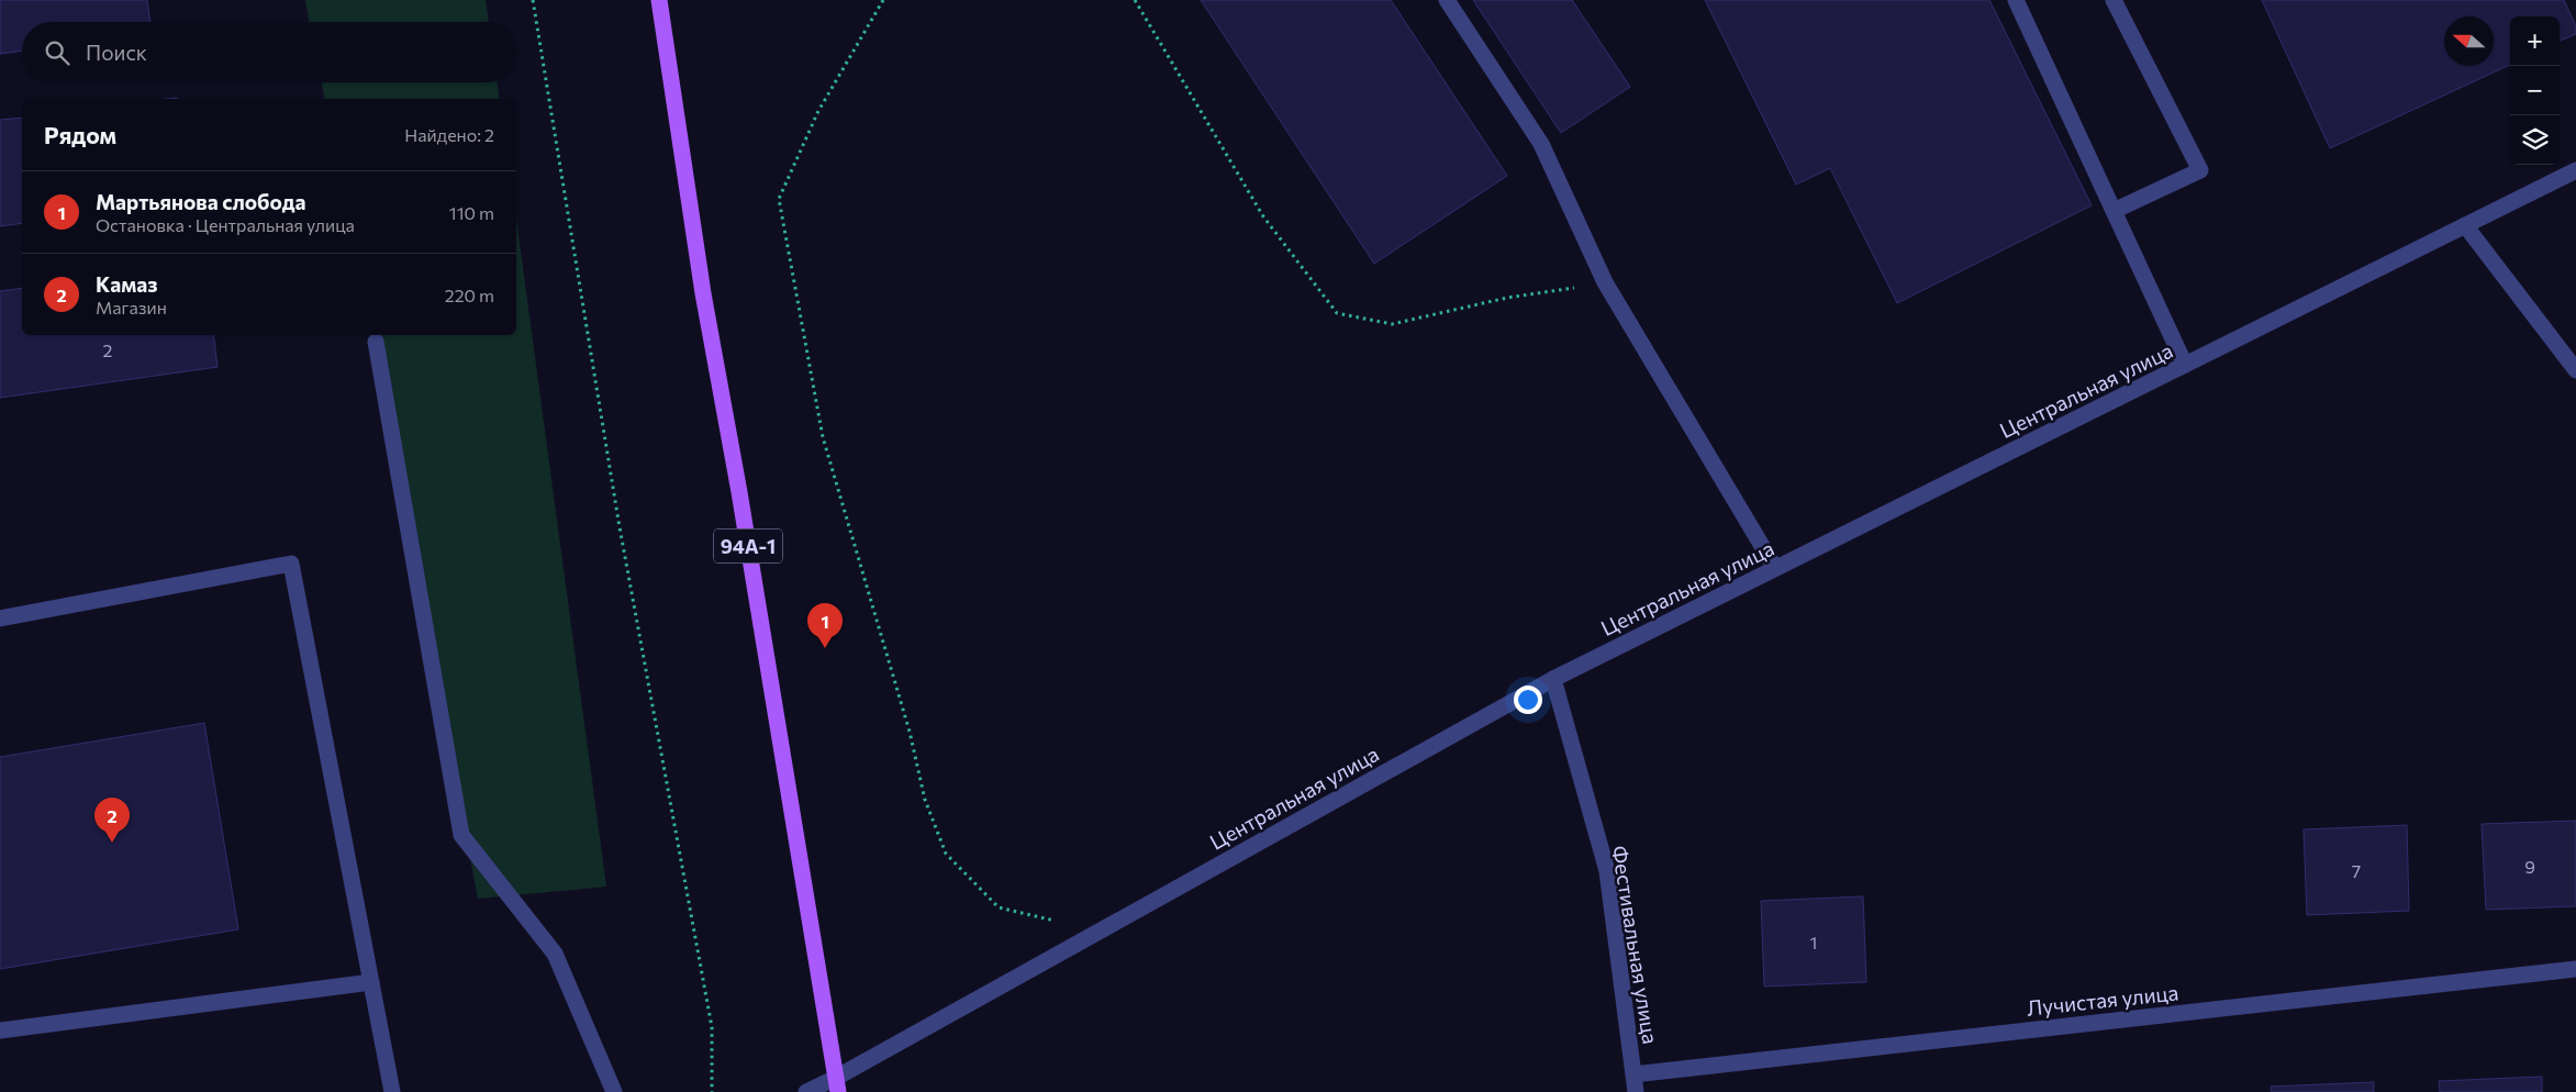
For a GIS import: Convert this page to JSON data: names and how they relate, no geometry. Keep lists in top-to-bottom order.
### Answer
{
  "streets": {
    "main road": ["94А-1"],
    "street": ["Центральная улица", "Фестивальная улица", "Лучистая улица"]
  },
  "crossings": [
    ["Центральная улица", "94А-1"],
    ["Центральная улица", "Фестивальная улица"],
    ["Фестивальная улица", "Лучистая улица"]
  ],
  "house_numbers": [
    "2",
    "9",
    "7",
    "1"
  ],
  "north": "left",
  "page": {
    "map_buttons": ["+", "−"],
    "search": "Поиск",
    "heading": ["Рядом", "Найдено: 2"],
    "list": [
      {
        "mark": "1",
        "name": "Мартьянова слобода",
        "note": "Остановка · Центральная улица",
        "value": "110 m"
      },
      {
        "mark": "2",
        "name": "Камаз",
        "note": "Магазин",
        "value": "220 m"
      }
    ],
    "pins": ["1", "2"]
  }
}
